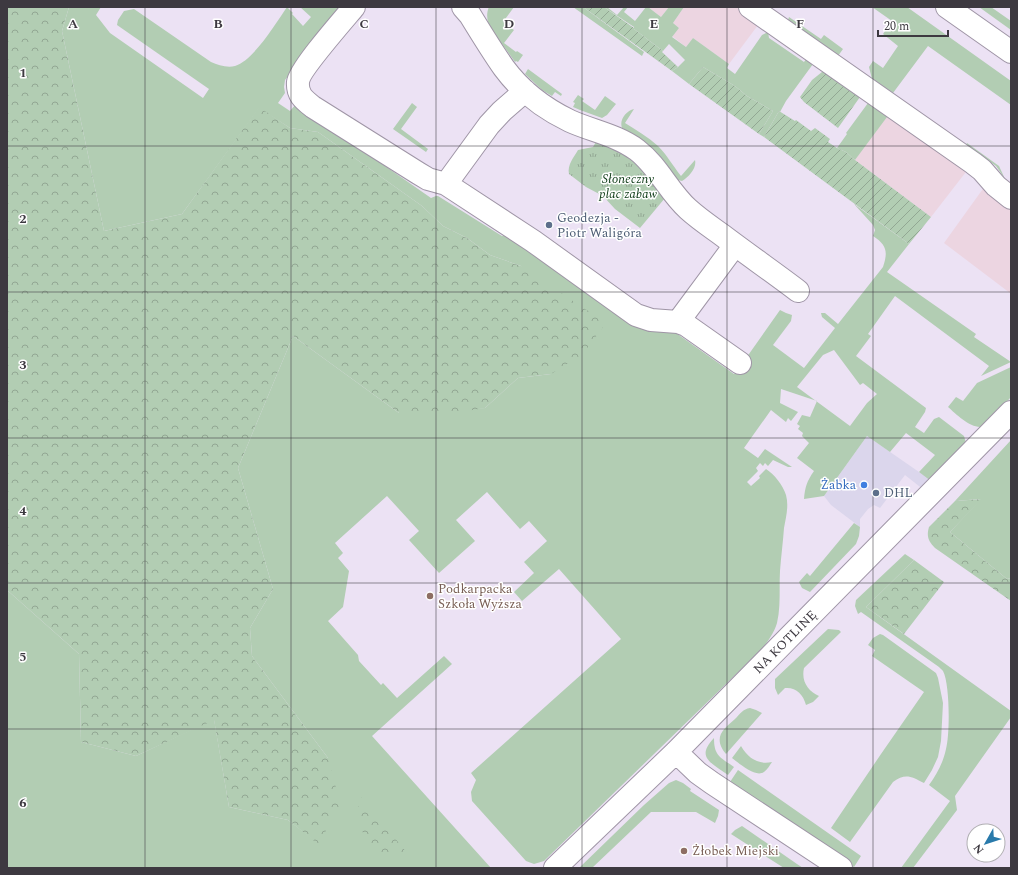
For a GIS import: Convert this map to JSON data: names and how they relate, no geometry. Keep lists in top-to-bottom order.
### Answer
{
  "streets": {
    "street": ["NA KOTLINĘ"]
  },
  "parks": ["Słoneczny plac zabaw"],
  "places": [
    "Geodezja - Piotr Waligóra",
    "Żabka",
    "DHL",
    "Podkarpacka Szkoła Wyższa",
    "Żłobek Miejski"
  ],
  "scale_bar": "20 m",
  "north": "bottom left",
  "grid": {
    "columns": [
      "A",
      "B",
      "C",
      "D",
      "E",
      "F"
    ],
    "rows": [
      "1",
      "2",
      "3",
      "4",
      "5",
      "6"
    ]
  }
}
